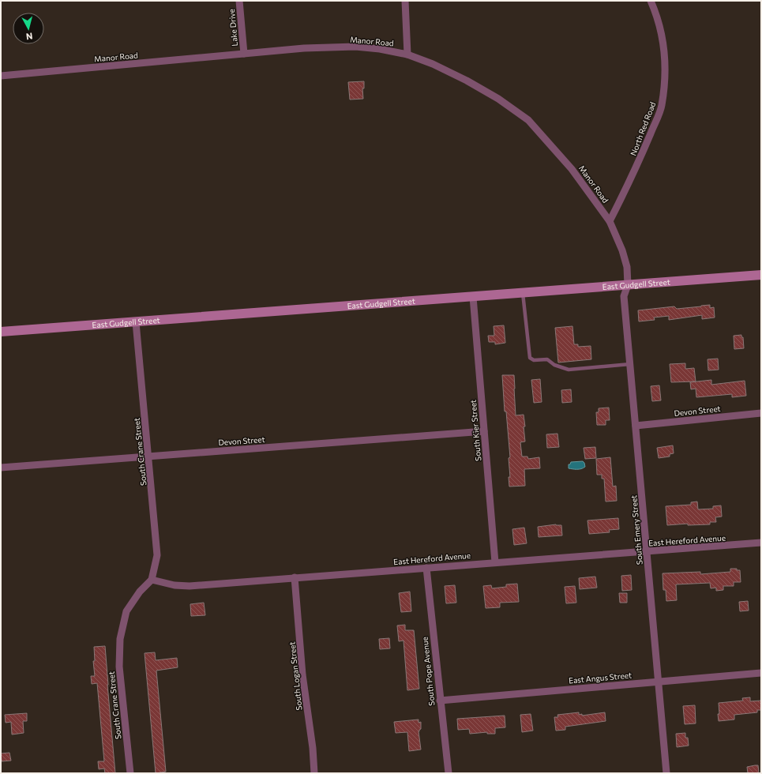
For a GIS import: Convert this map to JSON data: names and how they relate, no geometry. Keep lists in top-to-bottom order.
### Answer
{
  "streets": {
    "street": [
      "Lake Drive",
      "Manor Road",
      "North Red Road",
      "East Gudgell Street",
      "Devon Street",
      "South Kier Street",
      "South Crane Street",
      "South Emery Street",
      "East Hereford Avenue",
      "South Pope Avenue",
      "South Logan Street",
      "East Angus Street"
    ]
  },
  "crossings": [
    ["Lake Drive", "Manor Road"],
    ["Manor Road", "North Red Road"],
    ["Manor Road", "East Gudgell Street"],
    ["Manor Road", "South Emery Street"],
    ["East Gudgell Street", "South Kier Street"],
    ["East Gudgell Street", "South Crane Street"],
    ["East Gudgell Street", "South Emery Street"],
    ["Devon Street", "South Kier Street"],
    ["Devon Street", "South Crane Street"],
    ["Devon Street", "South Emery Street"],
    ["South Kier Street", "East Hereford Avenue"],
    ["South Crane Street", "East Hereford Avenue"],
    ["South Emery Street", "East Hereford Avenue"],
    ["South Emery Street", "East Angus Street"],
    ["East Hereford Avenue", "South Pope Avenue"],
    ["East Hereford Avenue", "South Logan Street"],
    ["South Pope Avenue", "East Angus Street"]
  ],
  "north": "bottom"
}
